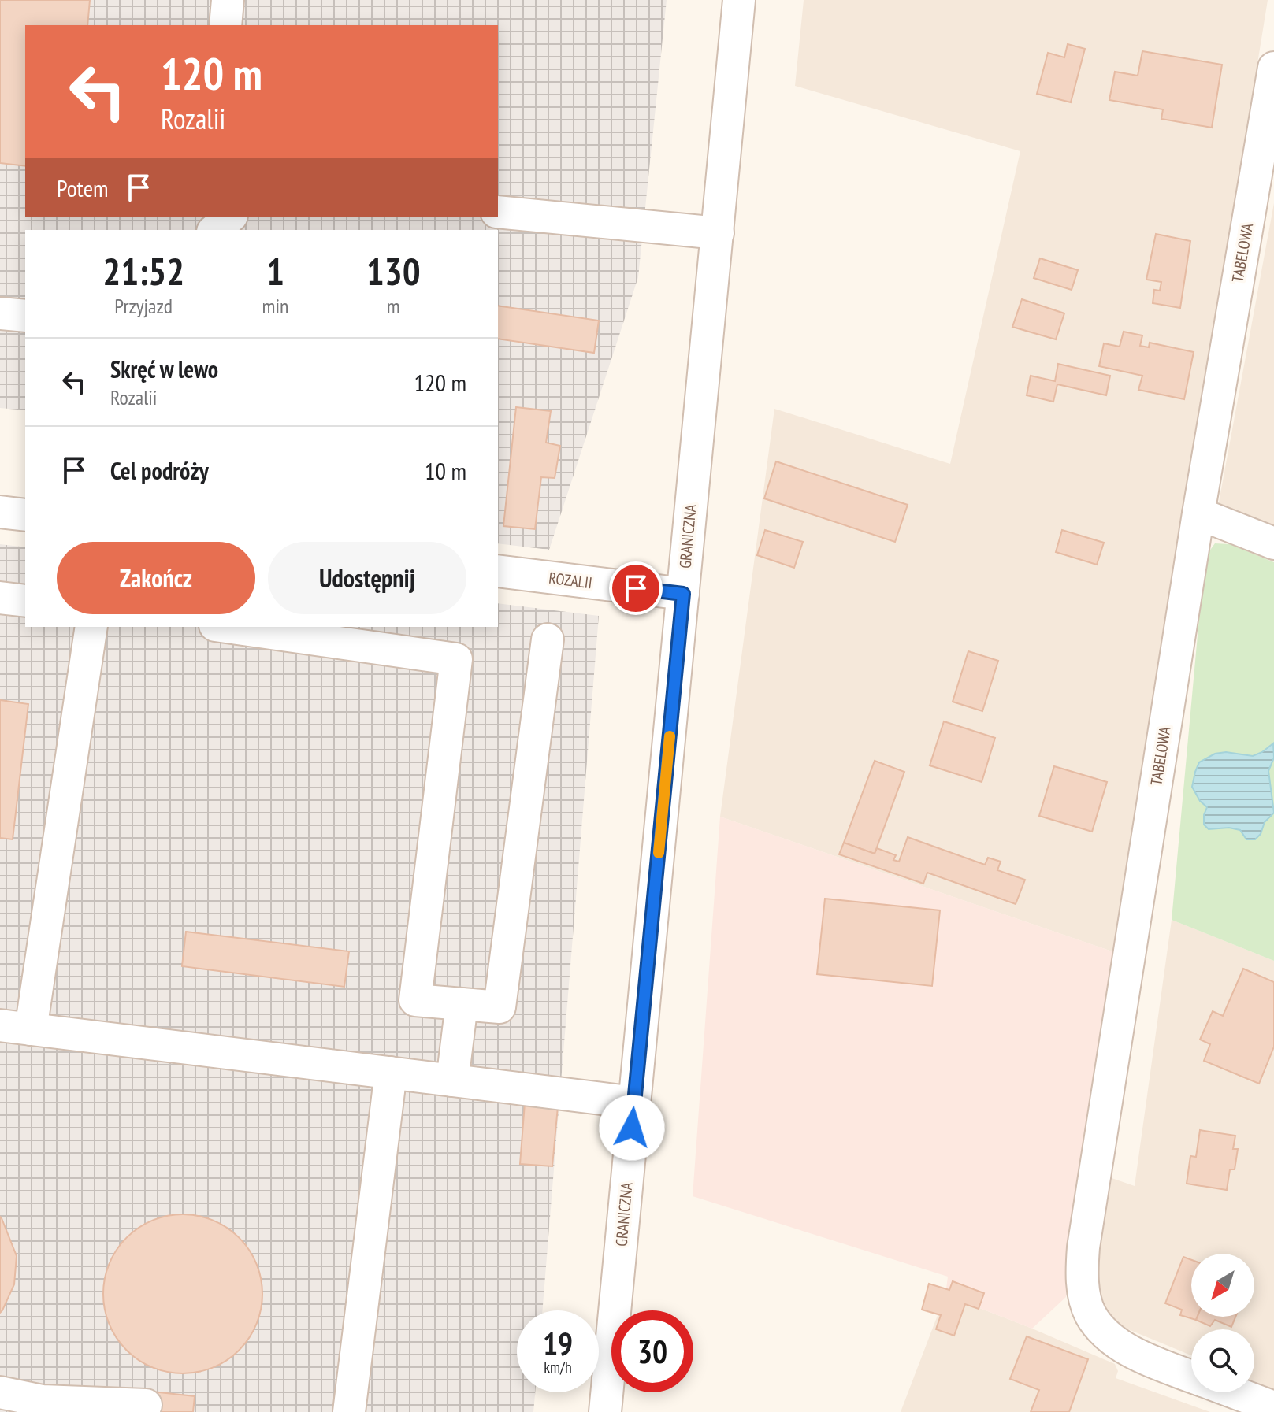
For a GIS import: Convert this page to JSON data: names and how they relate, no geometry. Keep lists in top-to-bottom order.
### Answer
{
  "streets": {
    "street": ["TABELOWA", "GRANICZNA", "ROZALII"]
  },
  "crossings": [
    ["GRANICZNA", "ROZALII"]
  ],
  "north": "bottom left",
  "page": {
    "turn": ["120 m", "Rozalii"],
    "then": "Potem",
    "eta": [
      "21:52",
      "Przyjazd",
      "1",
      "min",
      "130",
      "m"
    ],
    "list": [
      {
        "name": "Skręć w lewo",
        "note": "Rozalii",
        "value": "120 m"
      },
      {
        "name": "Cel podróży",
        "value": "10 m"
      }
    ],
    "buttons": ["Zakończ", "Udostępnij"],
    "speed": "19 km/h",
    "limit": "30"
  }
}
